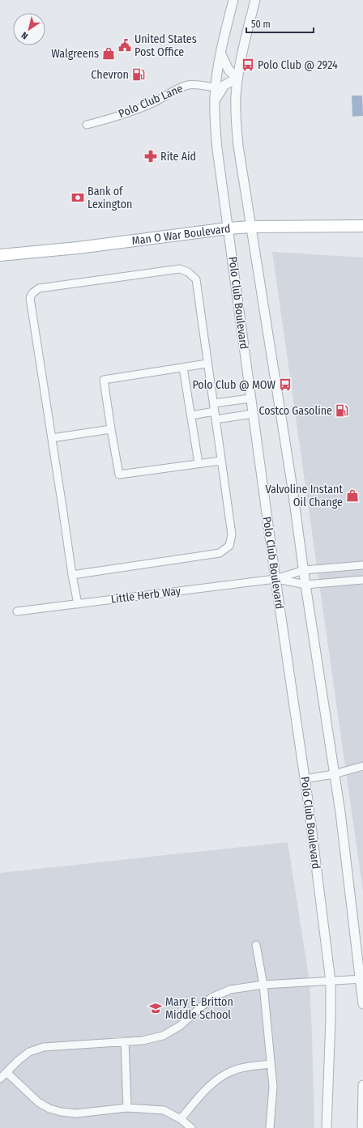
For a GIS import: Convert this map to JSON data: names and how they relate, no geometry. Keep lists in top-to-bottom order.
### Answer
{
  "streets": {
    "main road": ["Man O War Boulevard"],
    "street": ["Polo Club Lane", "Polo Club Boulevard", "Little Herb Way"]
  },
  "crossings": [
    ["Polo Club Lane", "Polo Club Boulevard"],
    ["Man O War Boulevard", "Polo Club Boulevard"],
    ["Polo Club Boulevard", "Little Herb Way"]
  ],
  "places": {
    "public building": ["United States Post Office"],
    "shop": ["Walgreens", "Valvoline Instant Oil Change"],
    "bus stop": ["Polo Club @ 2924", "Polo Club @ MOW"],
    "fuel station": ["Chevron", "Costco Gasoline"],
    "pharmacy": ["Rite Aid"],
    "bank": ["Bank of Lexington"],
    "school or university": ["Mary E. Britton Middle School"]
  },
  "scale_bar": "50 m",
  "north": "bottom left"
}
